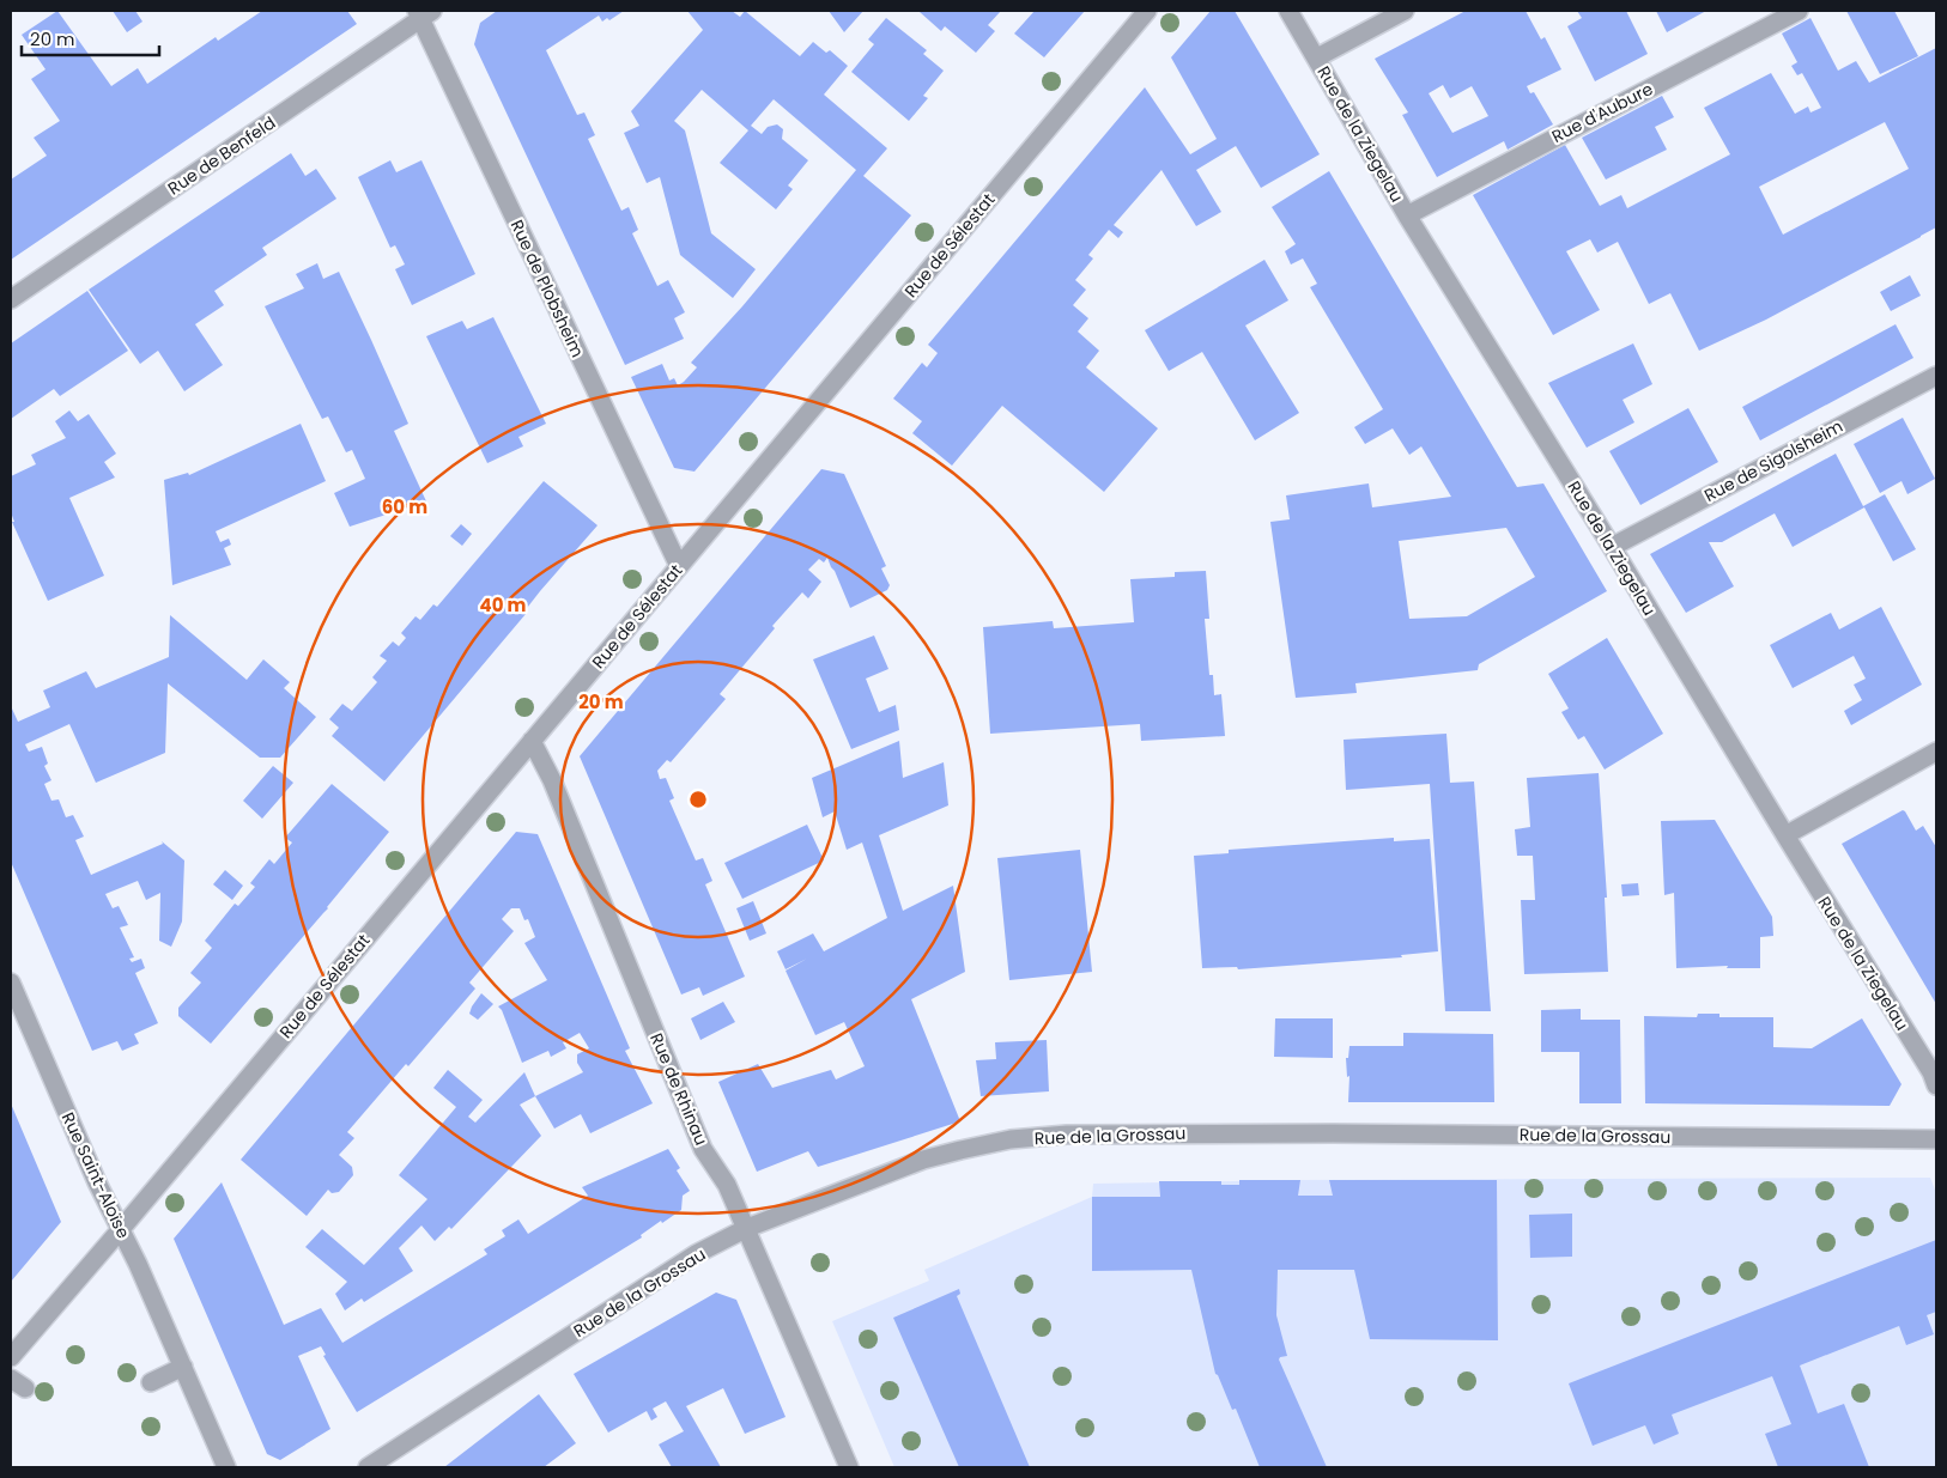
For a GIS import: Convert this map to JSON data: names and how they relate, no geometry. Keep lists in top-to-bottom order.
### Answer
{
  "streets": {
    "street": [
      "Rue d'Aubure",
      "Rue de la Ziegelau",
      "Rue de Benfeld",
      "Rue de Sélestat",
      "Rue de Plobsheim",
      "Rue de Sigolsheim",
      "Rue de Rhinau",
      "Rue de la Grossau",
      "Rue Saint-Aloïse"
    ]
  },
  "crossings": [
    ["Rue d'Aubure", "Rue de la Ziegelau"],
    ["Rue de la Ziegelau", "Rue de Sigolsheim"],
    ["Rue de Benfeld", "Rue de Plobsheim"],
    ["Rue de Sélestat", "Rue de Plobsheim"],
    ["Rue de Sélestat", "Rue de Rhinau"],
    ["Rue de Sélestat", "Rue Saint-Aloïse"],
    ["Rue de Rhinau", "Rue de la Grossau"]
  ],
  "scale_bar": "20 m",
  "rings": ["60 m", "40 m", "20 m"]
}
